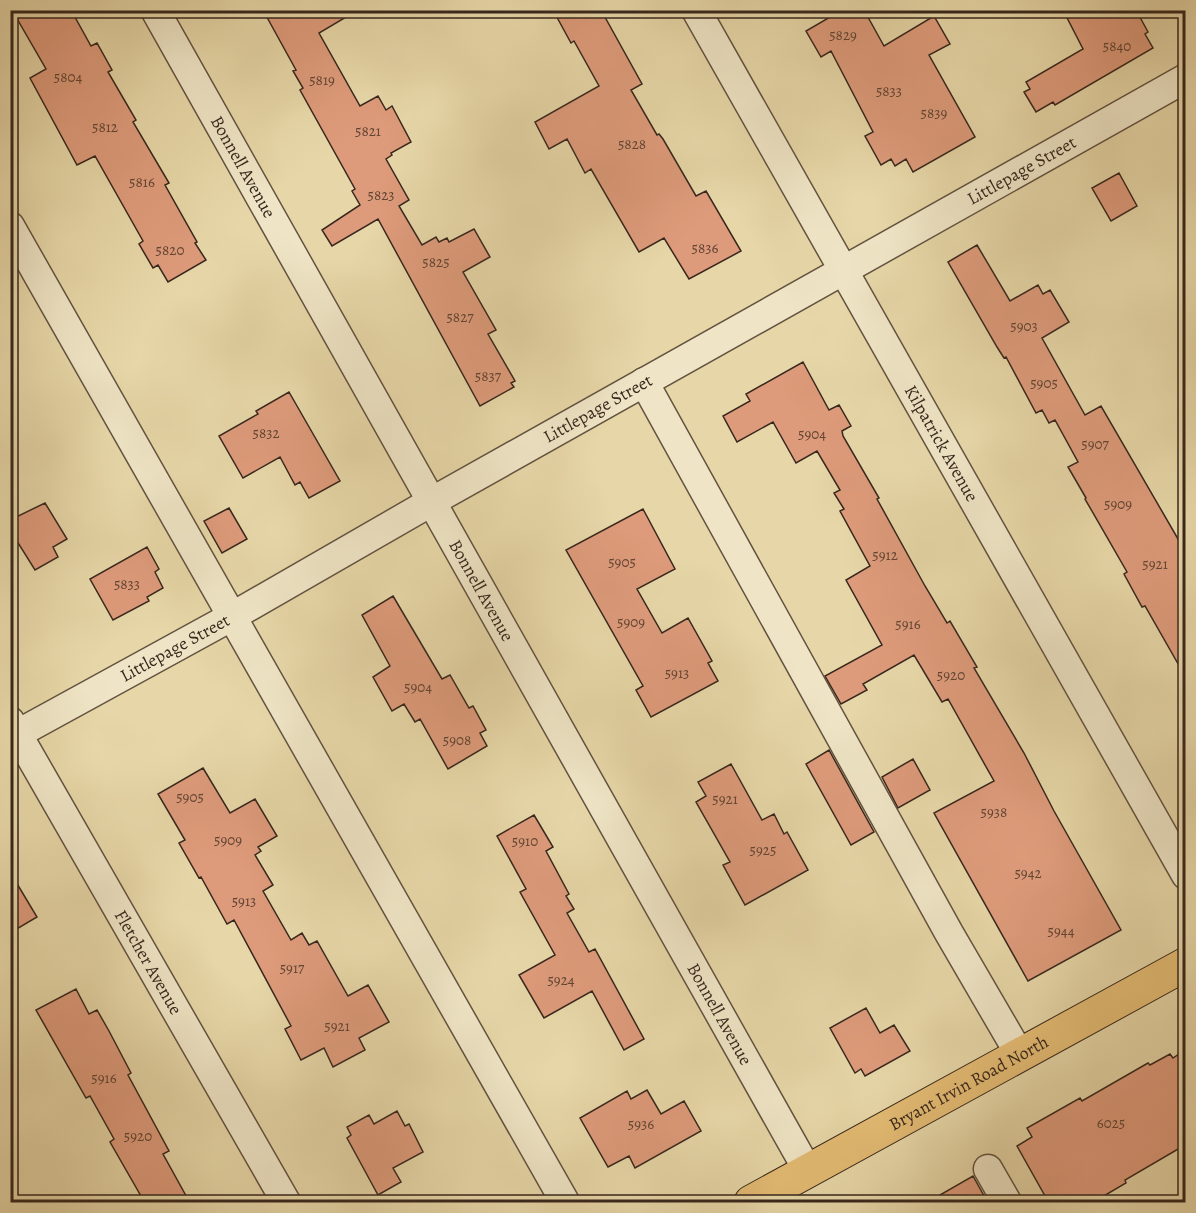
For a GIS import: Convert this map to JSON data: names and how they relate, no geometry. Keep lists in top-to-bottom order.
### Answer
{
  "streets": {
    "main road": ["Bryant Irvin Road North"],
    "street": [
      "Bonnell Avenue",
      "Littlepage Street",
      "Kilpatrick Avenue",
      "Fletcher Avenue"
    ]
  },
  "crossings": [
    ["Bonnell Avenue", "Littlepage Street"],
    ["Bonnell Avenue", "Bryant Irvin Road North"],
    ["Littlepage Street", "Kilpatrick Avenue"],
    ["Littlepage Street", "Fletcher Avenue"]
  ],
  "house_numbers": [
    "5829",
    "5840",
    "5804",
    "5819",
    "5833",
    "5839",
    "5812",
    "5821",
    "5828",
    "5816",
    "5823",
    "5836",
    "5820",
    "5825",
    "5827",
    "5903",
    "5837",
    "5905",
    "5832",
    "5904",
    "5907",
    "5909",
    "5912",
    "5905",
    "5921",
    "5833",
    "5909",
    "5916",
    "5913",
    "5920",
    "5904",
    "5908",
    "5905",
    "5921",
    "5938",
    "5909",
    "5910",
    "5925",
    "5942",
    "5913",
    "5944",
    "5917",
    "5924",
    "5921",
    "5916",
    "6025",
    "5936",
    "5920"
  ]
}
